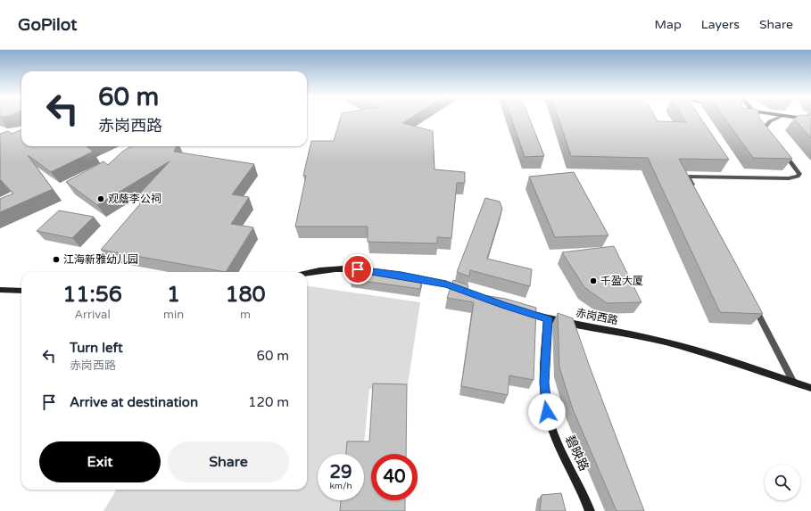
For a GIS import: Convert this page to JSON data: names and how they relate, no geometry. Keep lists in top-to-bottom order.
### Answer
{
  "streets": {
    "street": ["赤岗西路", "碧映路"]
  },
  "crossings": [
    ["赤岗西路", "碧映路"]
  ],
  "places": ["观蔭李公祠", "江海新雅幼儿园", "千盈大厦"],
  "page": {
    "header": "GoPilot",
    "nav": ["Map", "Layers", "Share"],
    "turn": ["60 m", "赤岗西路"],
    "eta": [
      "11:56",
      "Arrival",
      "1",
      "min",
      "180",
      "m"
    ],
    "list": [
      {
        "name": "Turn left",
        "note": "赤岗西路",
        "value": "60 m"
      },
      {
        "name": "Arrive at destination",
        "value": "120 m"
      }
    ],
    "buttons": ["Exit", "Share"],
    "speed": "29 km/h",
    "limit": "40"
  }
}
